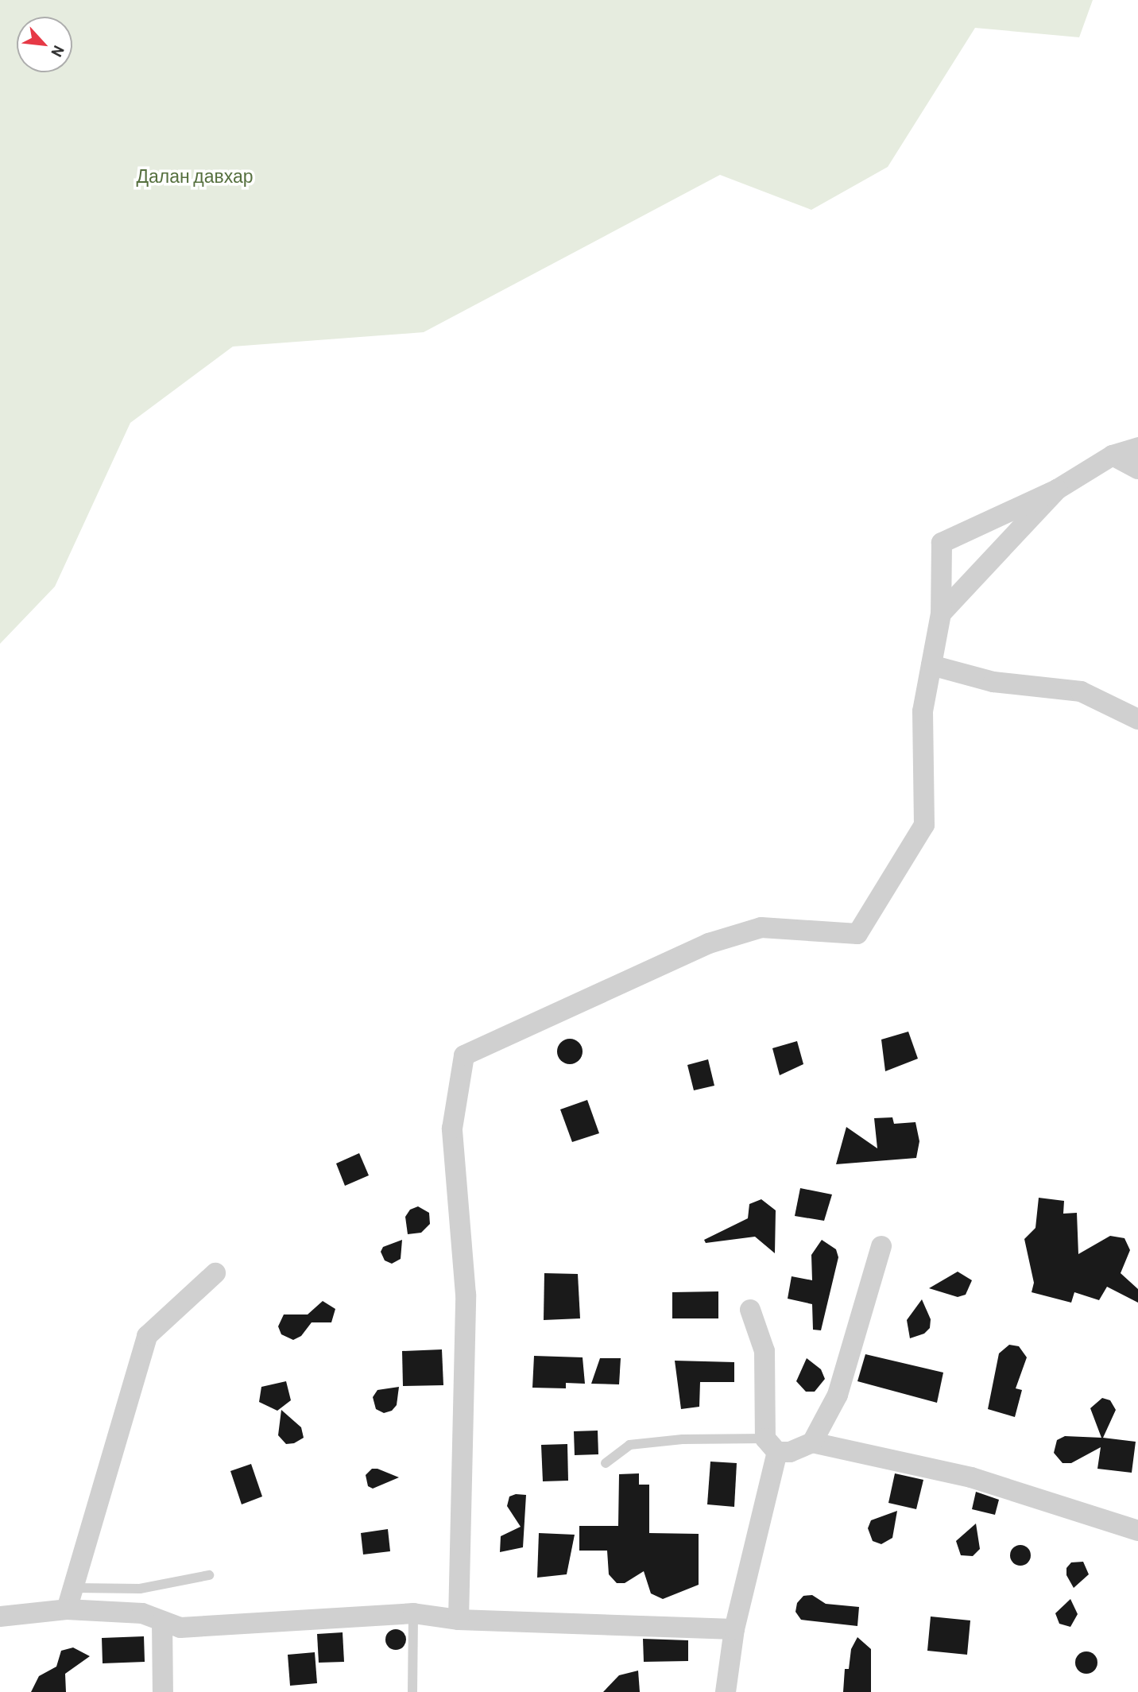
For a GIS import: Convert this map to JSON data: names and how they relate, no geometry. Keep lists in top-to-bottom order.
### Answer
{
  "parks": ["Далан давхар"],
  "north": "bottom right"
}
